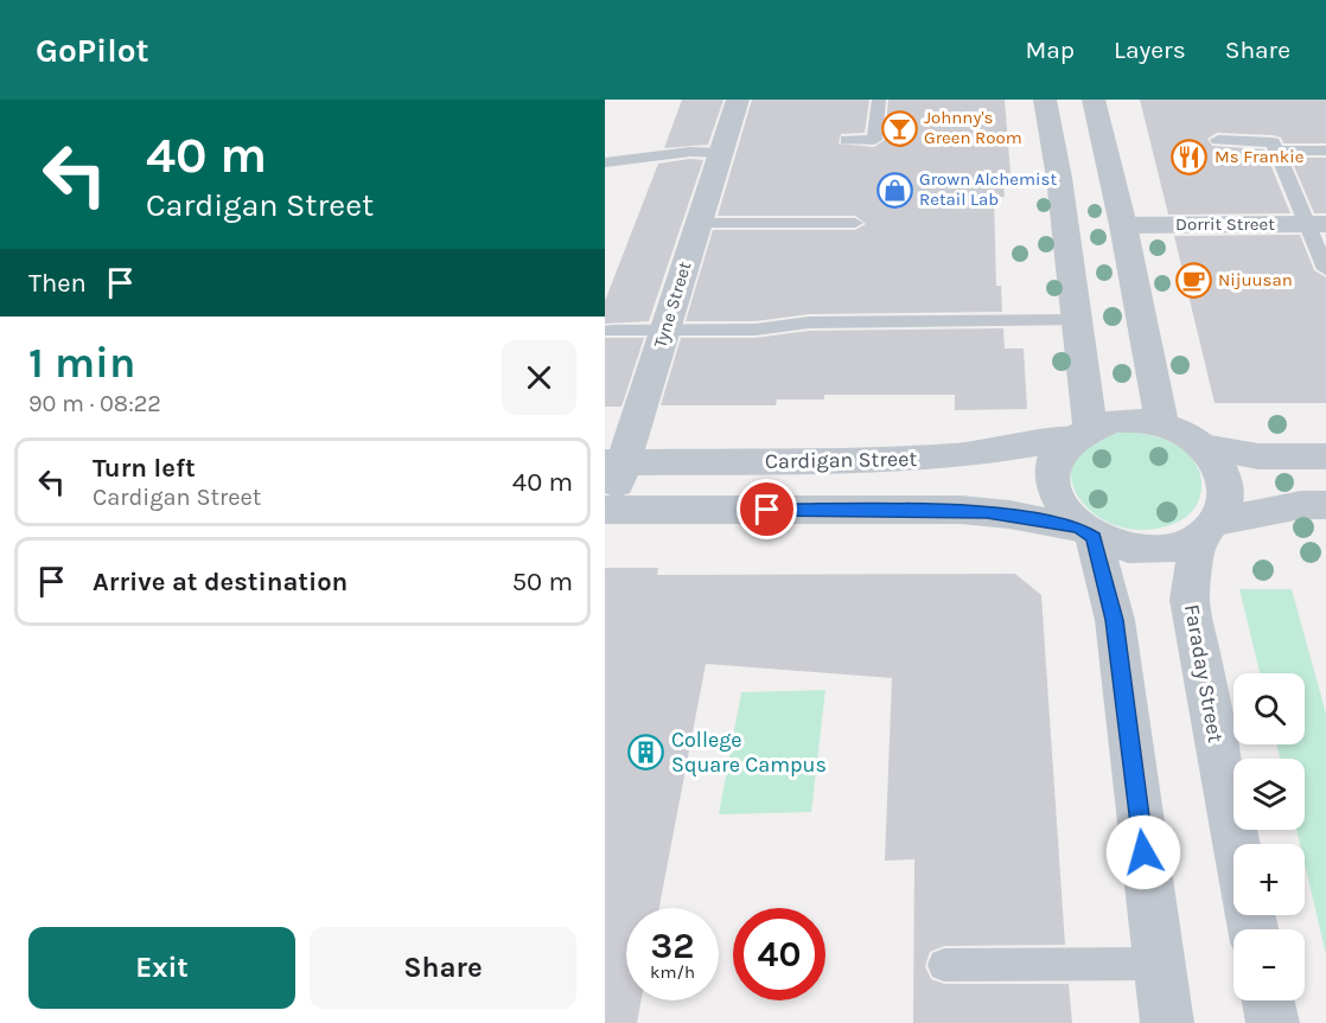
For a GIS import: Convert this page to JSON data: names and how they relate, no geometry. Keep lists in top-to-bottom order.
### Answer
{
  "streets": {
    "street": [
      "Dorrit Street",
      "Tyne Street",
      "Cardigan Street",
      "Faraday Street"
    ]
  },
  "crossings": [
    ["Tyne Street", "Cardigan Street"],
    ["Cardigan Street", "Faraday Street"]
  ],
  "places": {
    "bar": ["Johnny's Green Room"],
    "restaurant": ["Ms Frankie"],
    "shop": ["Grown Alchemist Retail Lab"],
    "cafe": ["Nijuusan"],
    "building": ["College Square Campus"]
  },
  "page": {
    "header": "GoPilot",
    "nav": ["Map", "Layers", "Share"],
    "turn": ["40 m", "Cardigan Street"],
    "then": "Then",
    "heading": ["1 min", "90 m · 08:22"],
    "list": [
      {
        "name": "Turn left",
        "note": "Cardigan Street",
        "value": "40 m"
      },
      {
        "name": "Arrive at destination",
        "value": "50 m"
      }
    ],
    "map_buttons": ["+", "−"],
    "speed": "32 km/h",
    "limit": "40",
    "buttons": ["Exit", "Share"]
  }
}
